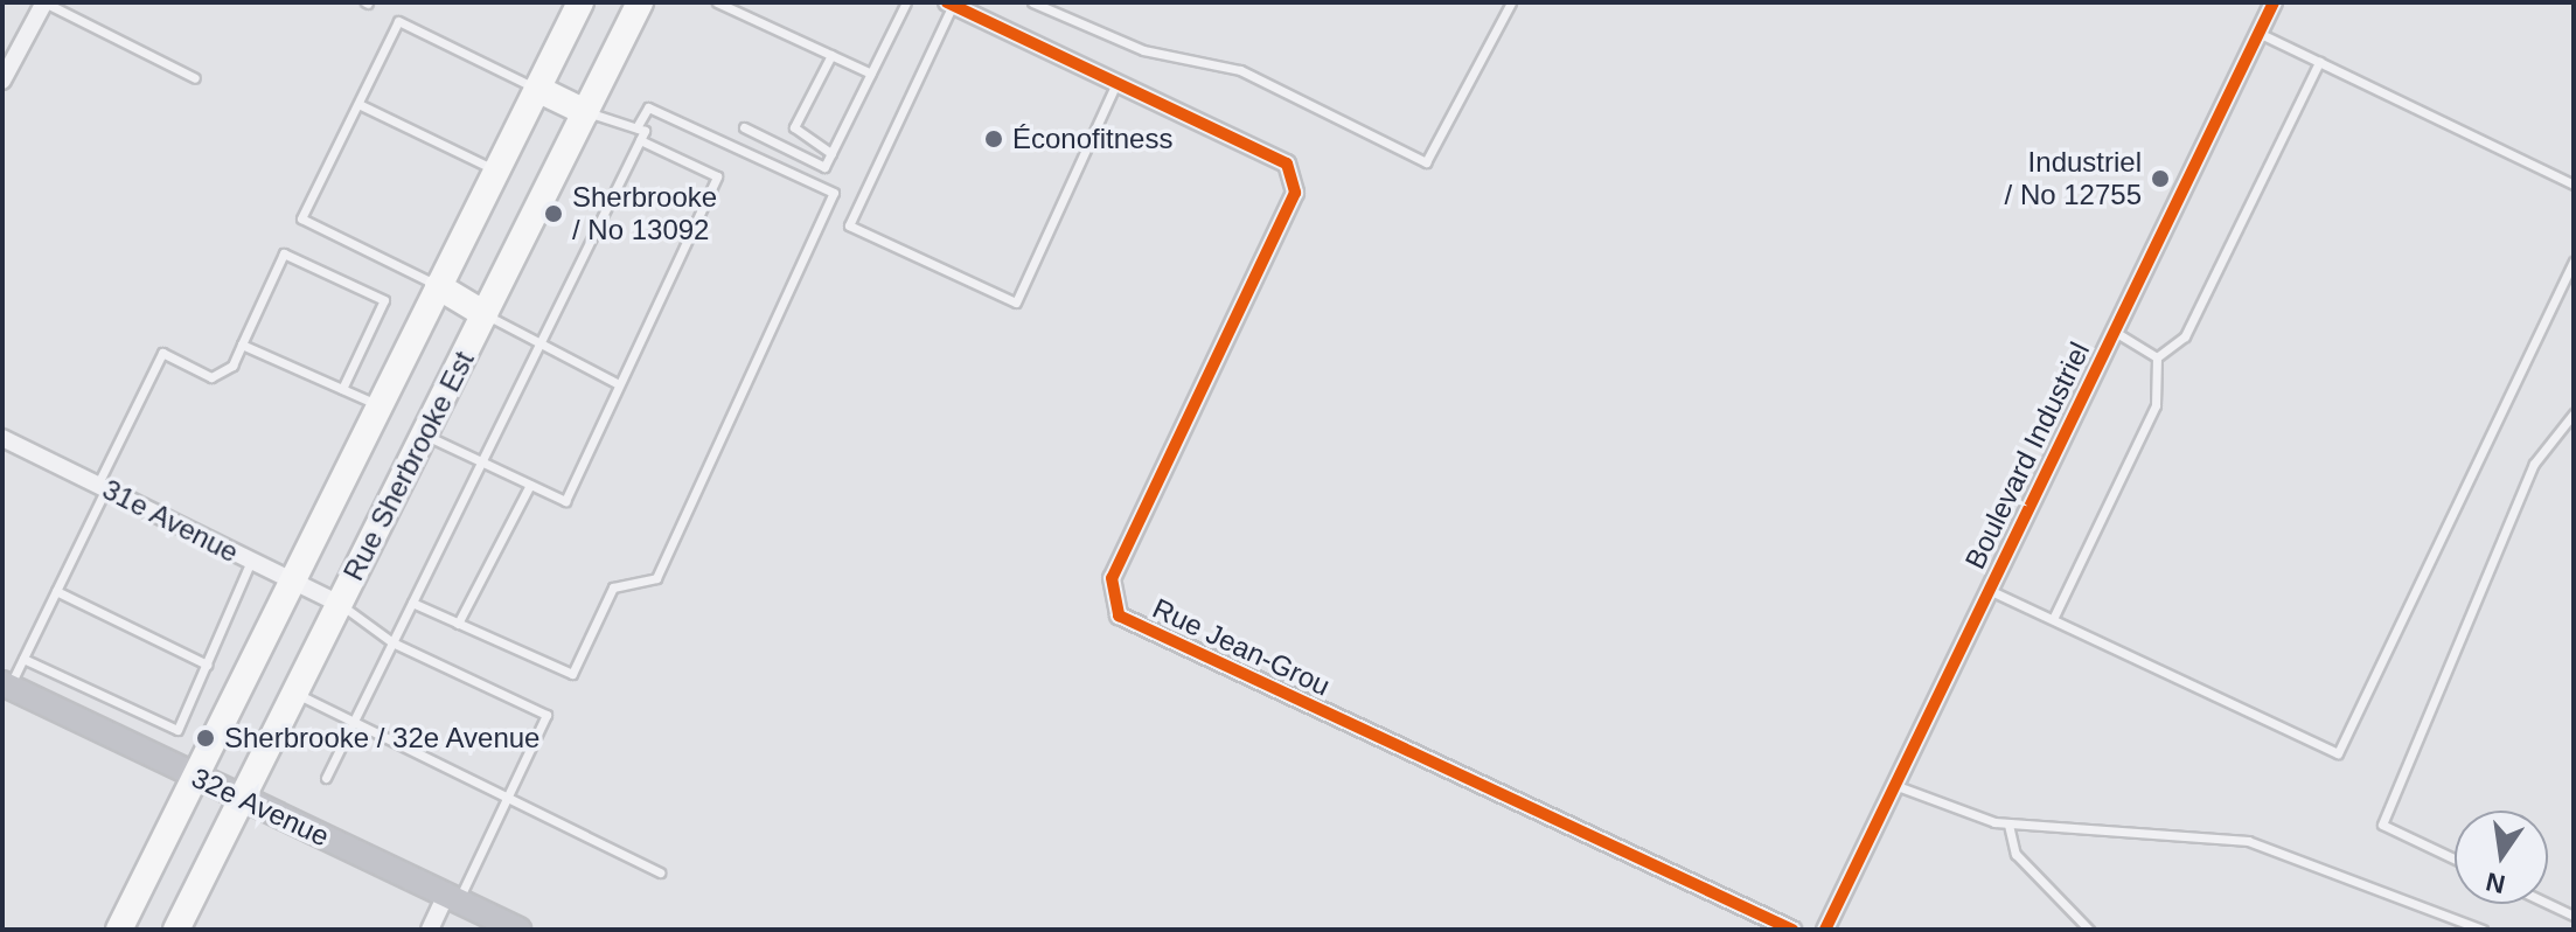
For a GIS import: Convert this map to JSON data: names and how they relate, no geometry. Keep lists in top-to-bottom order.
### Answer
{
  "streets": {
    "main road": ["Rue Sherbrooke Est"],
    "street": [
      "Boulevard Industriel",
      "31e Avenue",
      "Rue Jean-Grou",
      "32e Avenue"
    ]
  },
  "crossings": [
    ["Rue Sherbrooke Est", "31e Avenue"],
    ["Rue Sherbrooke Est", "32e Avenue"]
  ],
  "places": [
    "Éconofitness",
    "Industriel / No 12755",
    "Sherbrooke / No 13092",
    "Sherbrooke / 32e Avenue"
  ],
  "north": "bottom"
}
